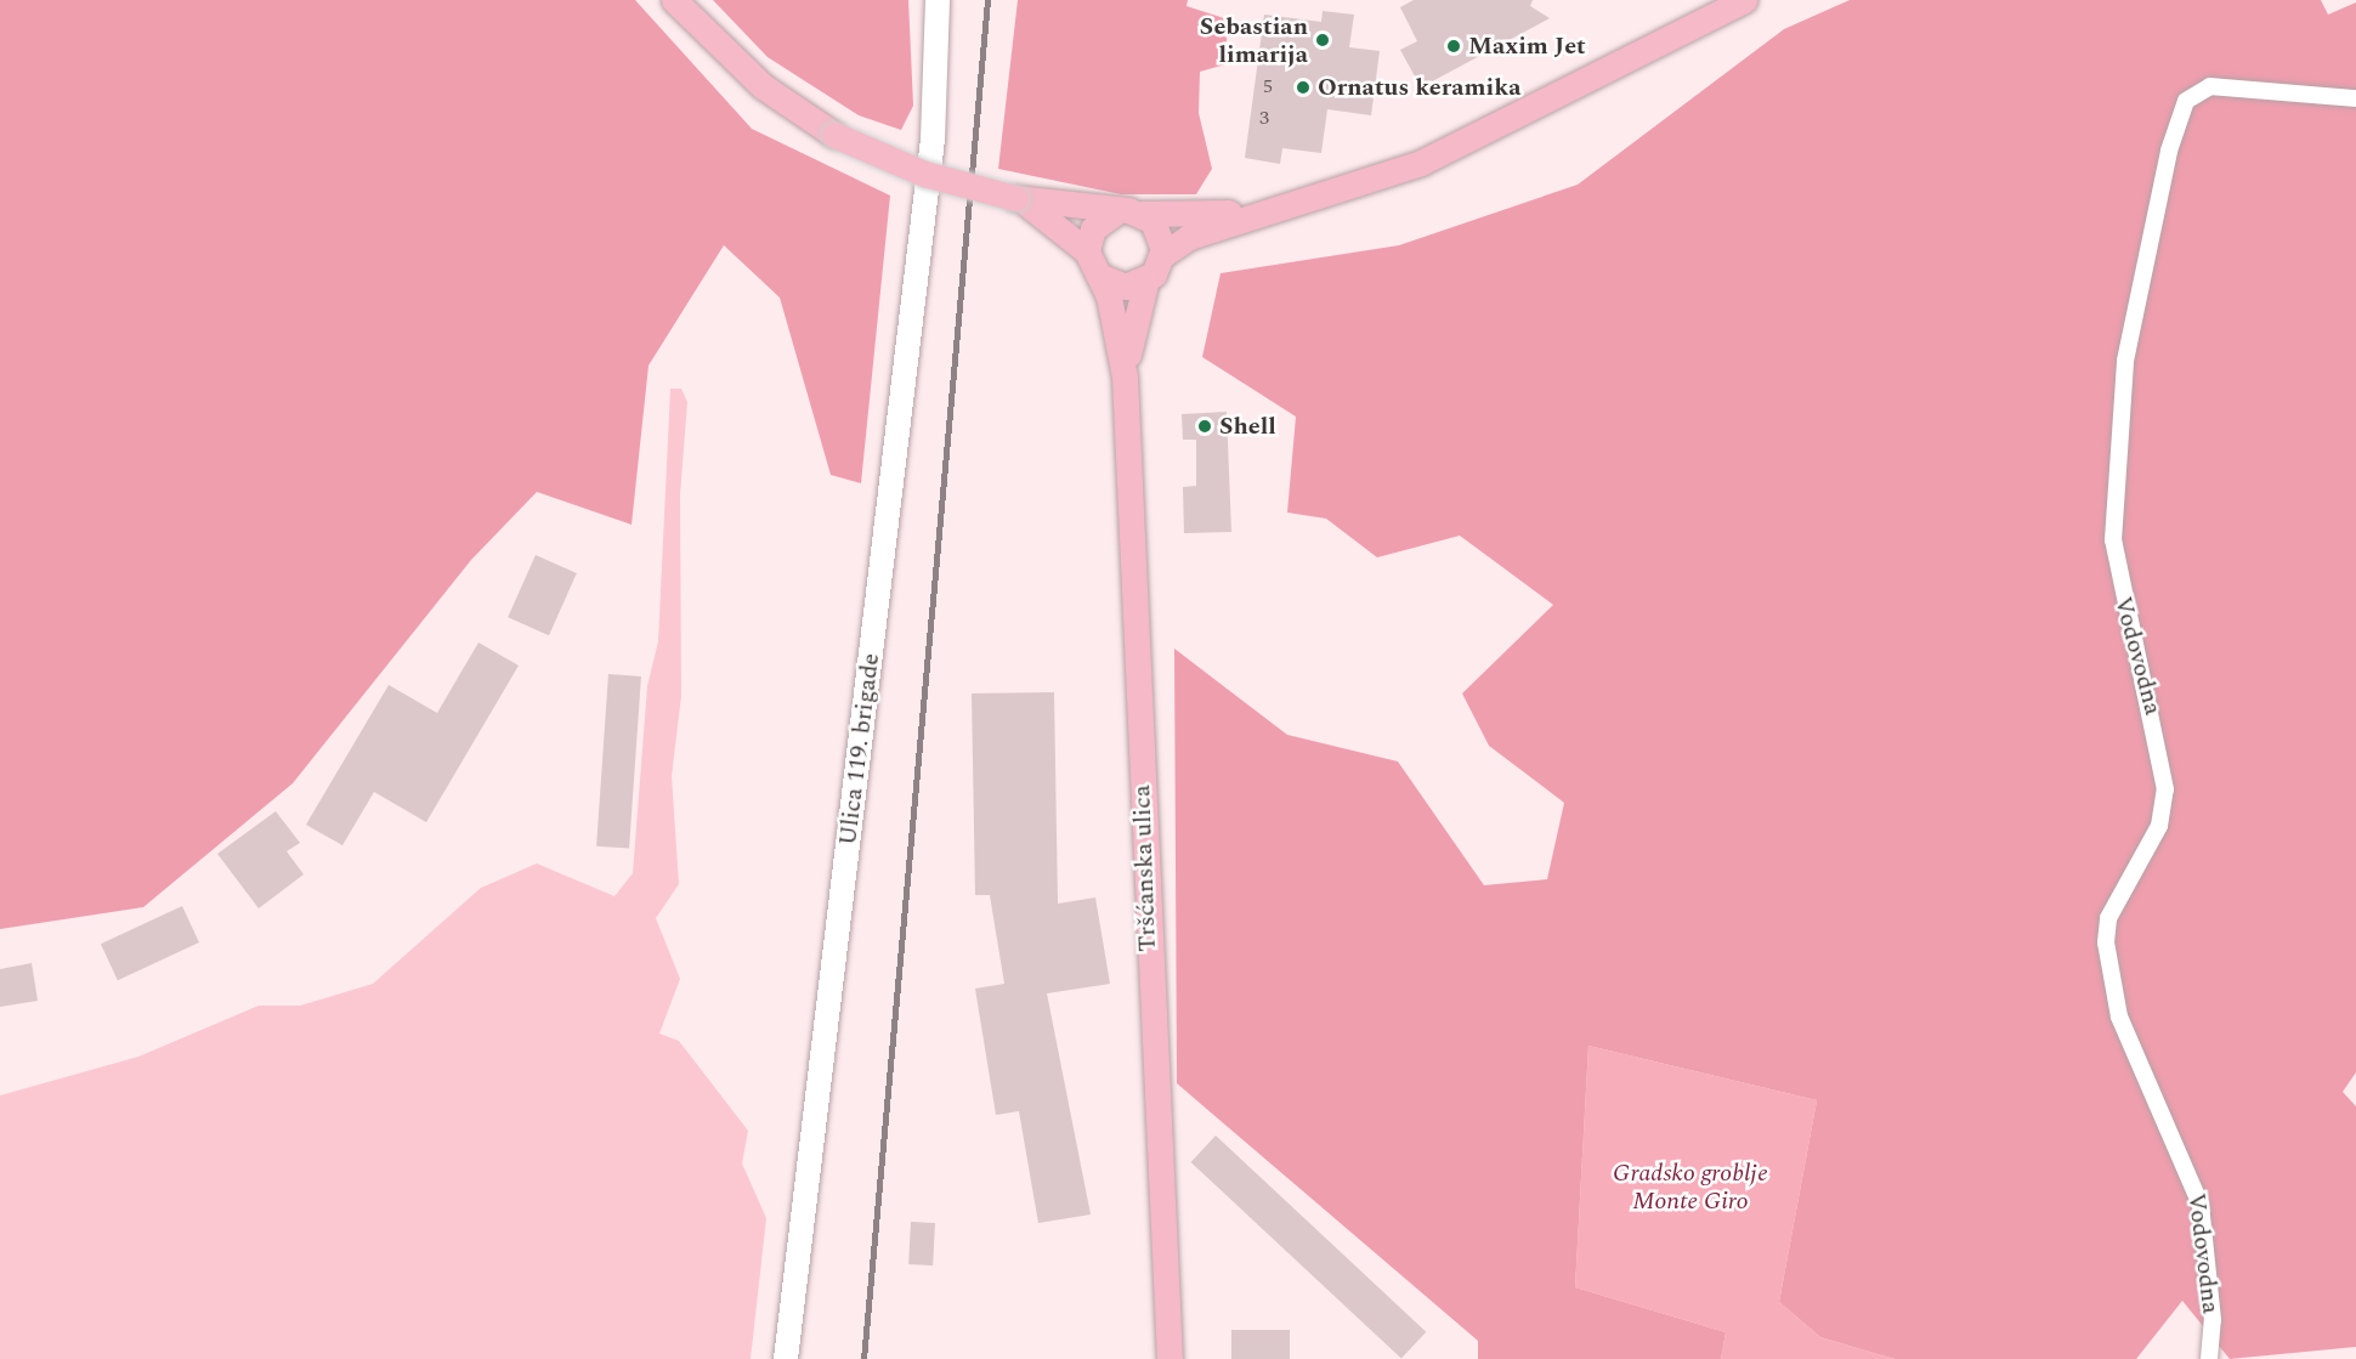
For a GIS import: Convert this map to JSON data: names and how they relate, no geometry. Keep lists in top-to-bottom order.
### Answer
{
  "streets": {
    "main road": ["Ulica 119. brigade", "Tršćanska ulica"],
    "street": ["Vodovodna"]
  },
  "parks": ["Gradsko groblje Monte Giro"],
  "places": [
    "Sebastian limarija",
    "Maxim Jet",
    "Ornatus keramika",
    "Shell"
  ],
  "house_numbers": ["5", "3"]
}
